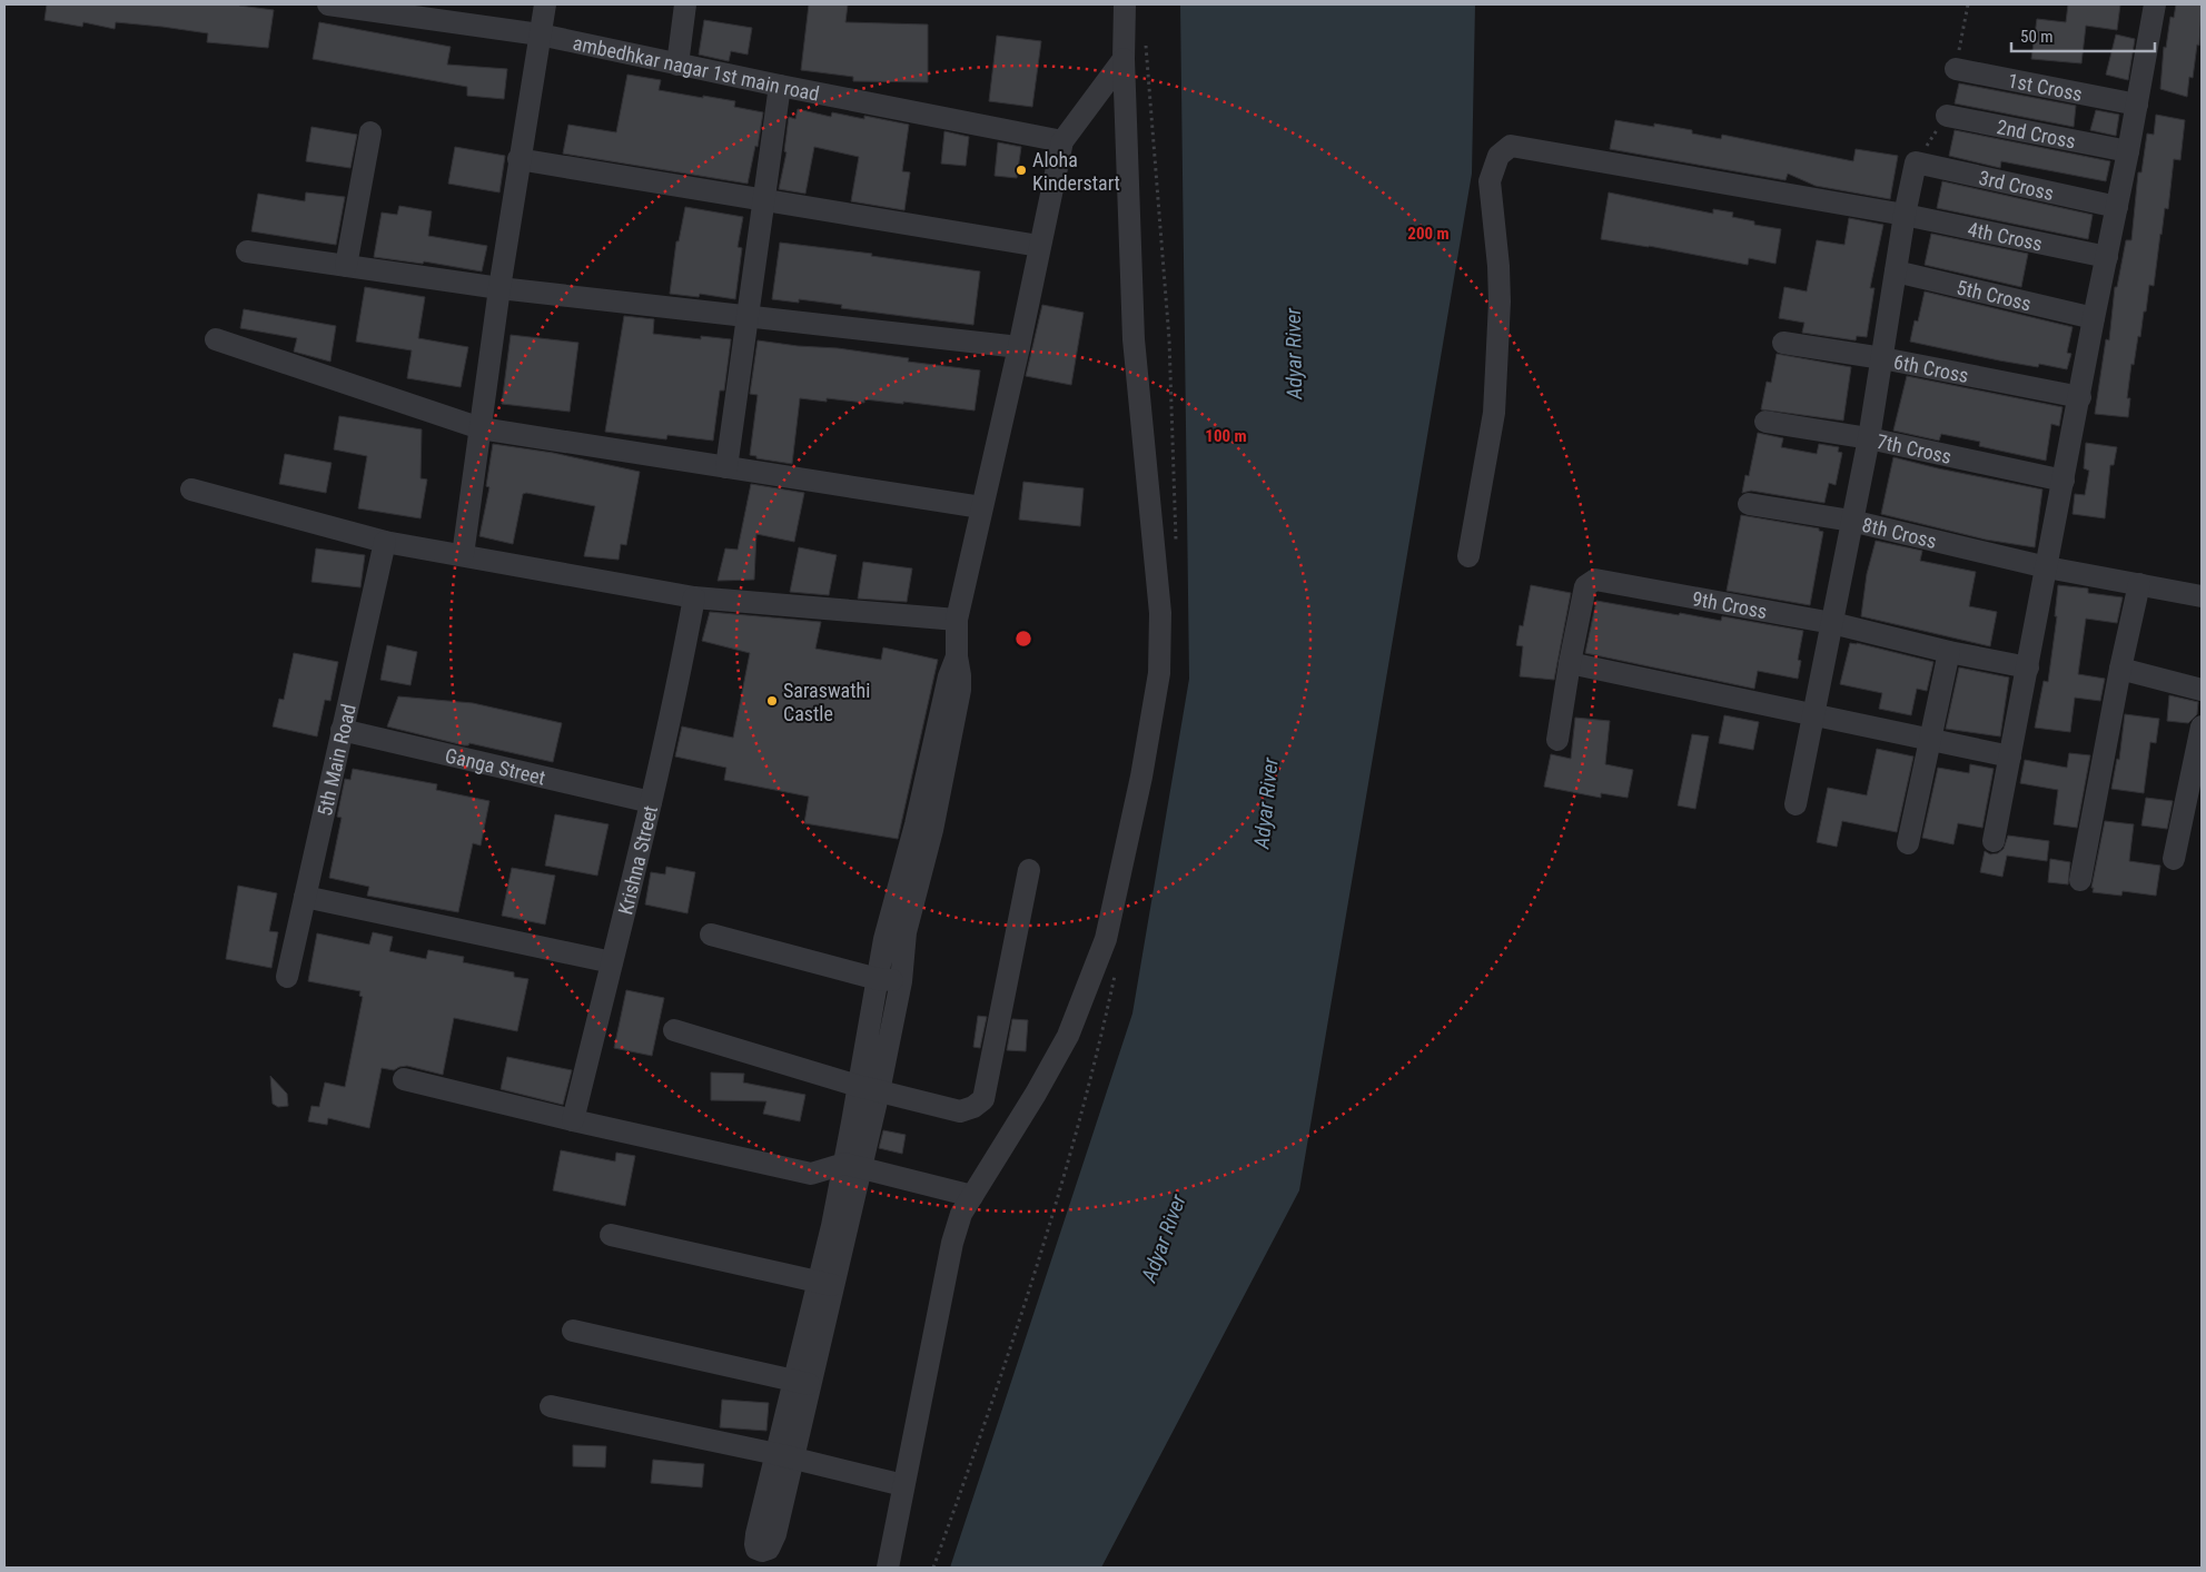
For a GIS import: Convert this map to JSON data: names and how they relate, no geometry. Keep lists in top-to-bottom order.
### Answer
{
  "streets": {
    "street": [
      "ambedhkar nagar 1st main road",
      "1st Cross",
      "2nd Cross",
      "3rd Cross",
      "4th Cross",
      "5th Cross",
      "6th Cross",
      "7th Cross",
      "8th Cross",
      "9th Cross",
      "5th Main Road",
      "Ganga Street",
      "Krishna Street"
    ]
  },
  "crossings": [
    ["3rd Cross", "4th Cross"],
    ["5th Main Road", "Ganga Street"],
    ["Ganga Street", "Krishna Street"]
  ],
  "water": ["Adyar River"],
  "places": ["Aloha Kinderstart", "Saraswathi Castle"],
  "scale_bar": "50 m",
  "rings": ["200 m", "100 m"]
}
